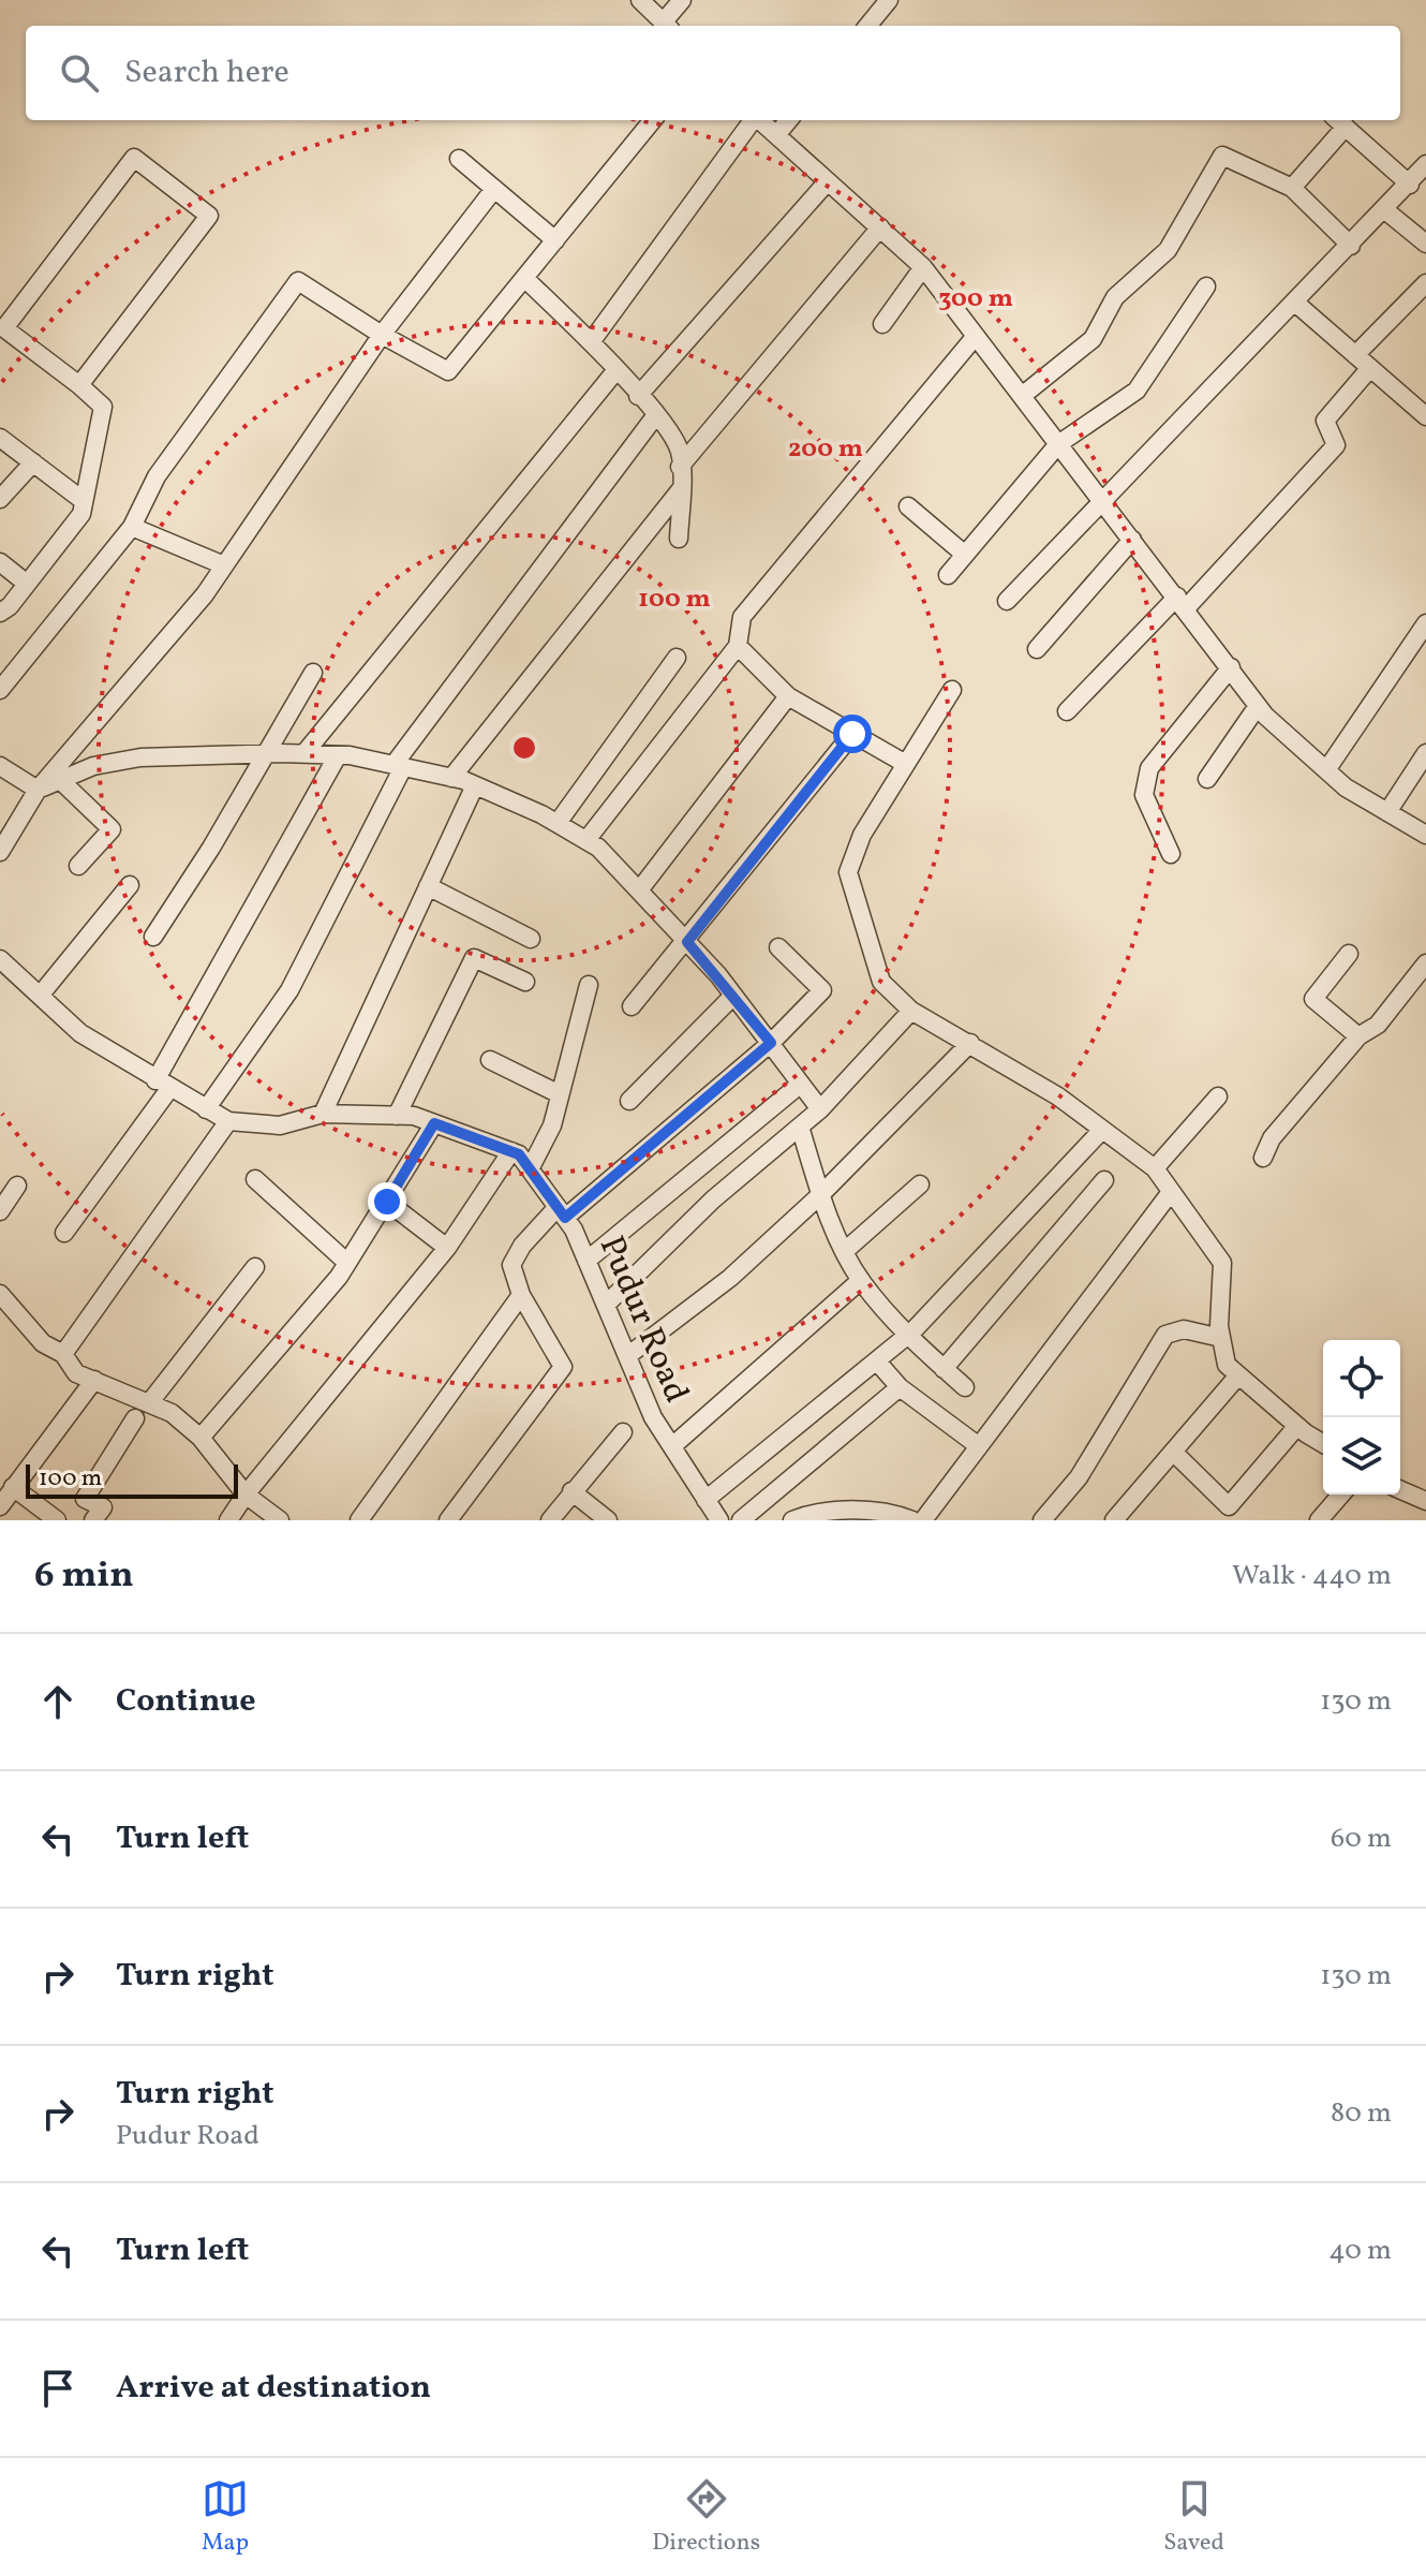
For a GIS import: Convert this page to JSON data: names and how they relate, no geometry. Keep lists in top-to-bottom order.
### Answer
{
  "streets": {
    "street": ["Pudur Road"]
  },
  "scale_bar": "100 m",
  "page": {
    "search": "Search here",
    "scale": "100 m",
    "heading": ["6 min", "Walk · 440 m"],
    "list": [
      ["Continue", "130 m"],
      ["Turn left", "60 m"],
      ["Turn right", "130 m"],
      ["Turn right", "Pudur Road", "80 m"],
      ["Turn left", "40 m"],
      "Arrive at destination"
    ],
    "nav": ["Map", "Directions", "Saved"]
  },
  "rings": ["300 m", "200 m", "100 m"]
}
